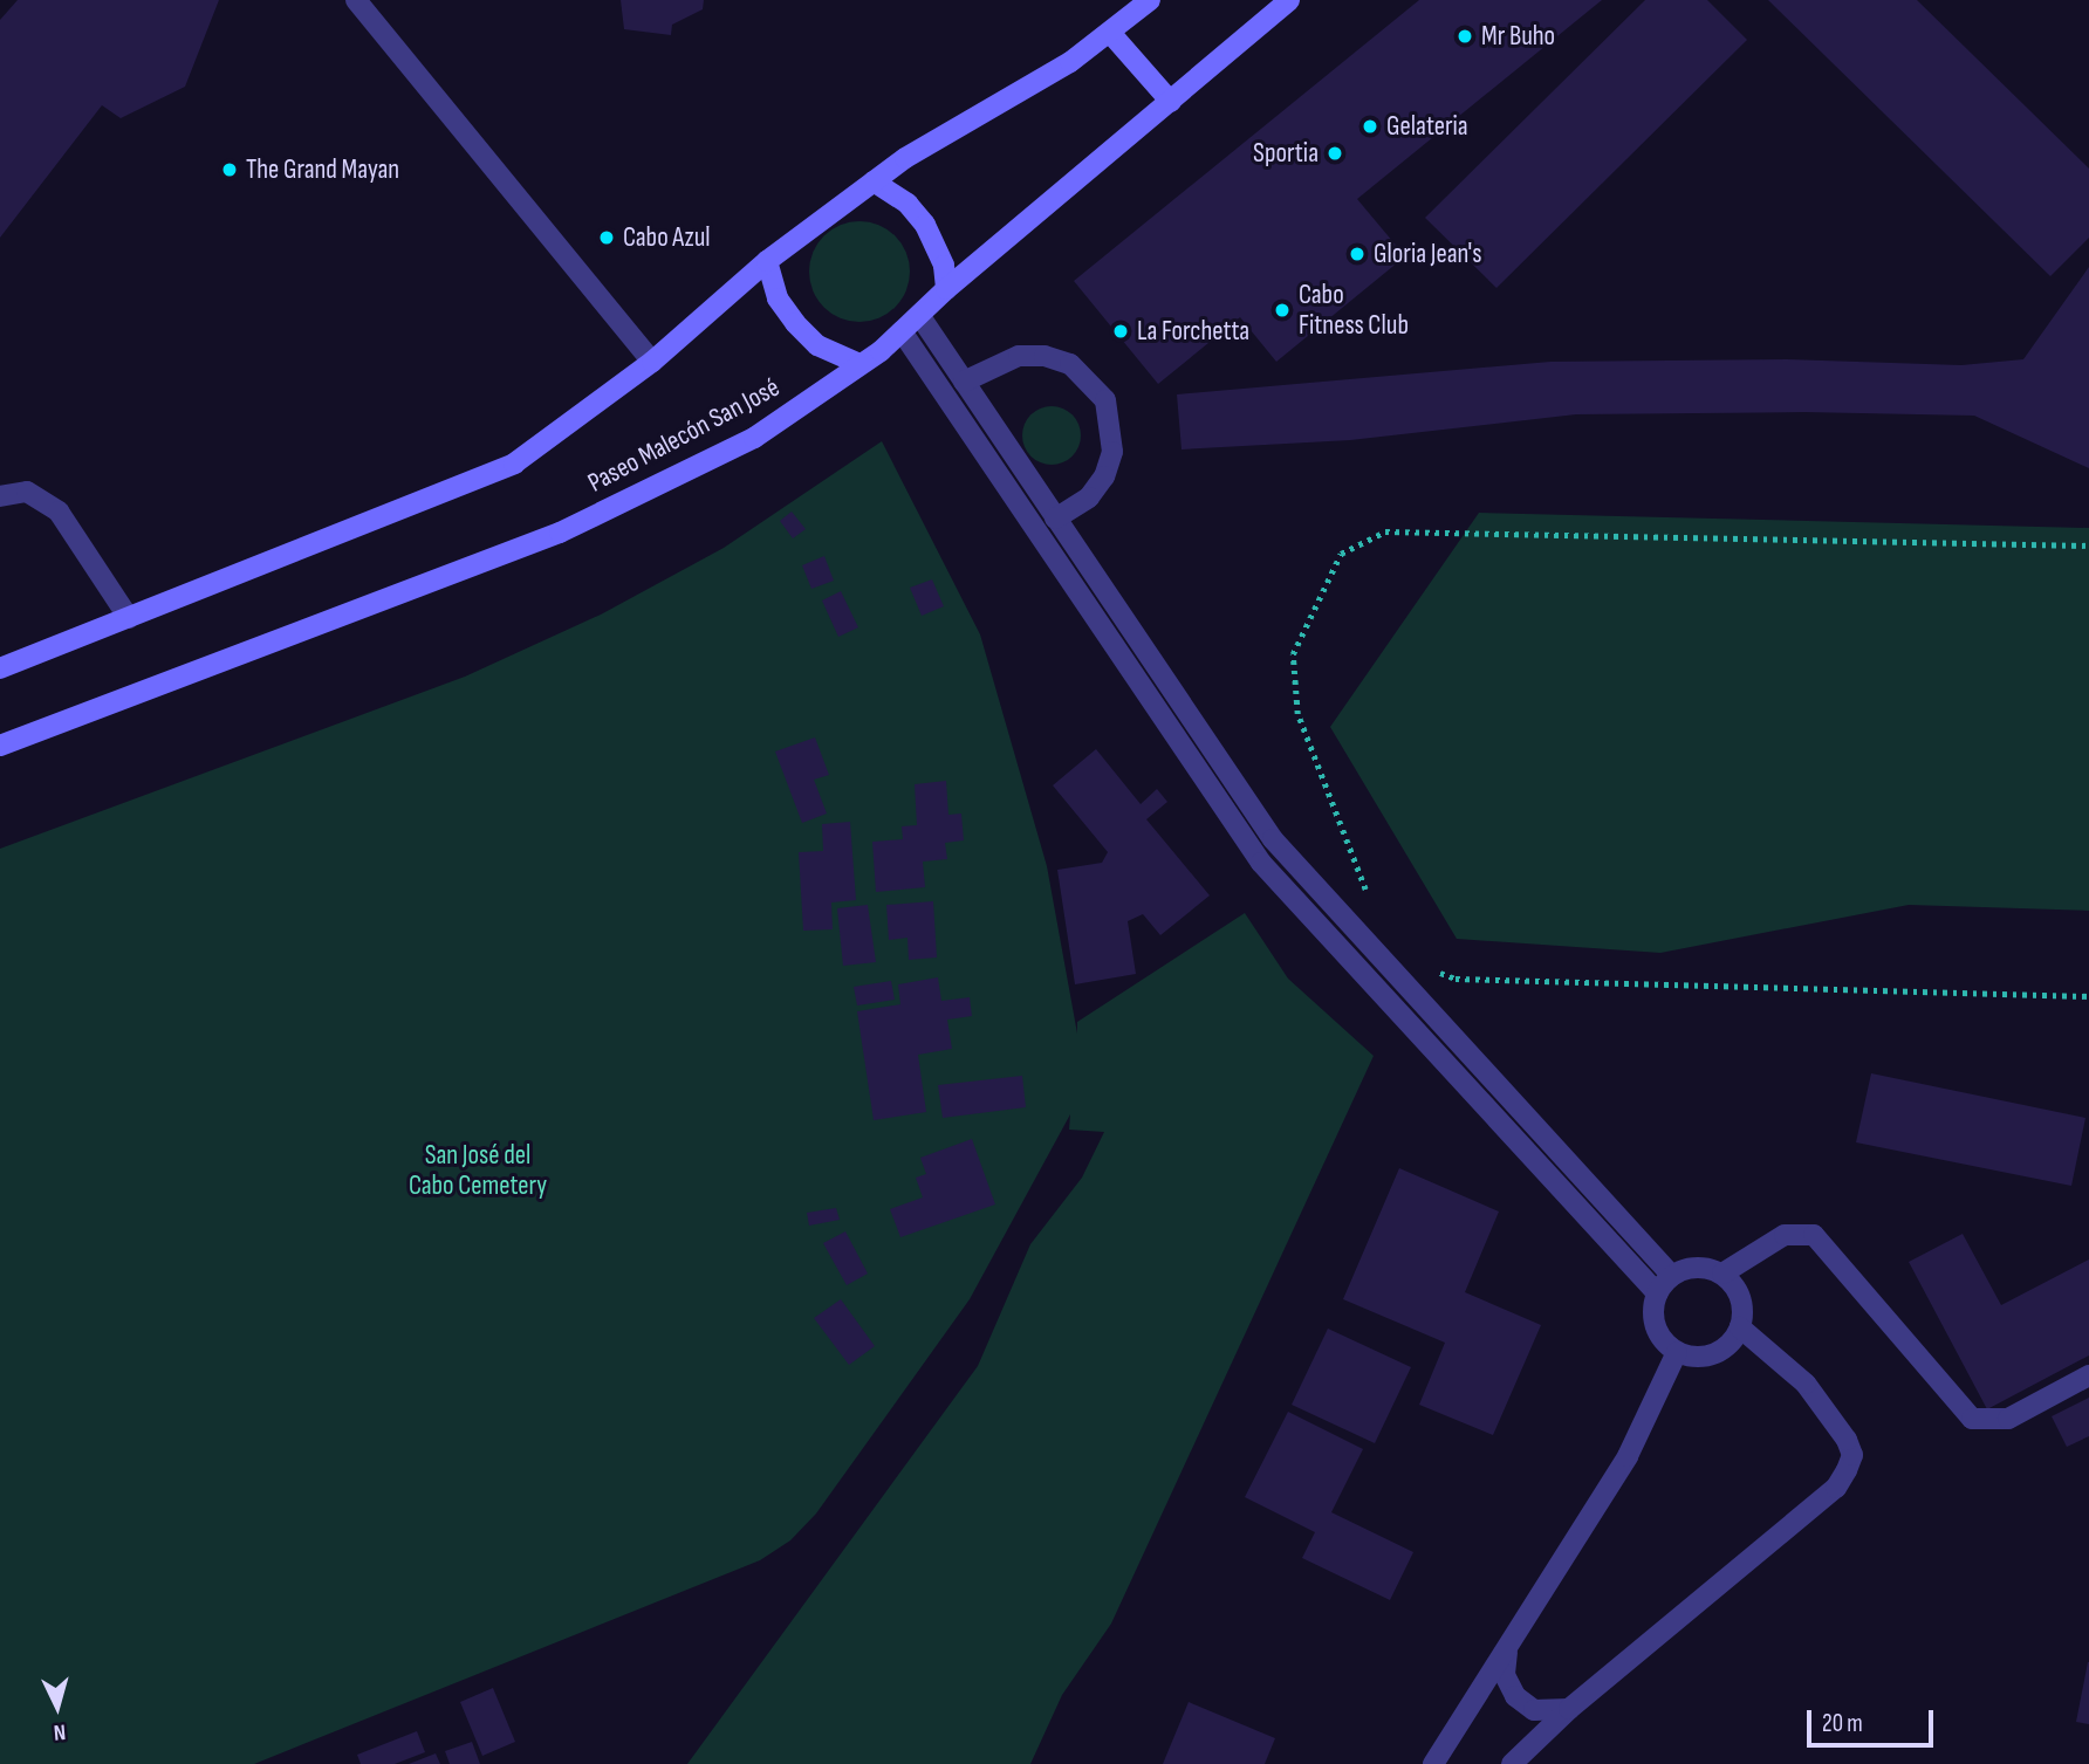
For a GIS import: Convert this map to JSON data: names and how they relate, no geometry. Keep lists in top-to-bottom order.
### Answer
{
  "streets": {
    "main road": ["Paseo Malecón San José"]
  },
  "parks": ["San José del Cabo Cemetery"],
  "places": [
    "Mr Buho",
    "Gelateria",
    "Sportia",
    "The Grand Mayan",
    "Cabo Azul",
    "Gloria Jean's",
    "Cabo Fitness Club",
    "La Forchetta"
  ],
  "scale_bar": "20 m",
  "north": "bottom"
}
